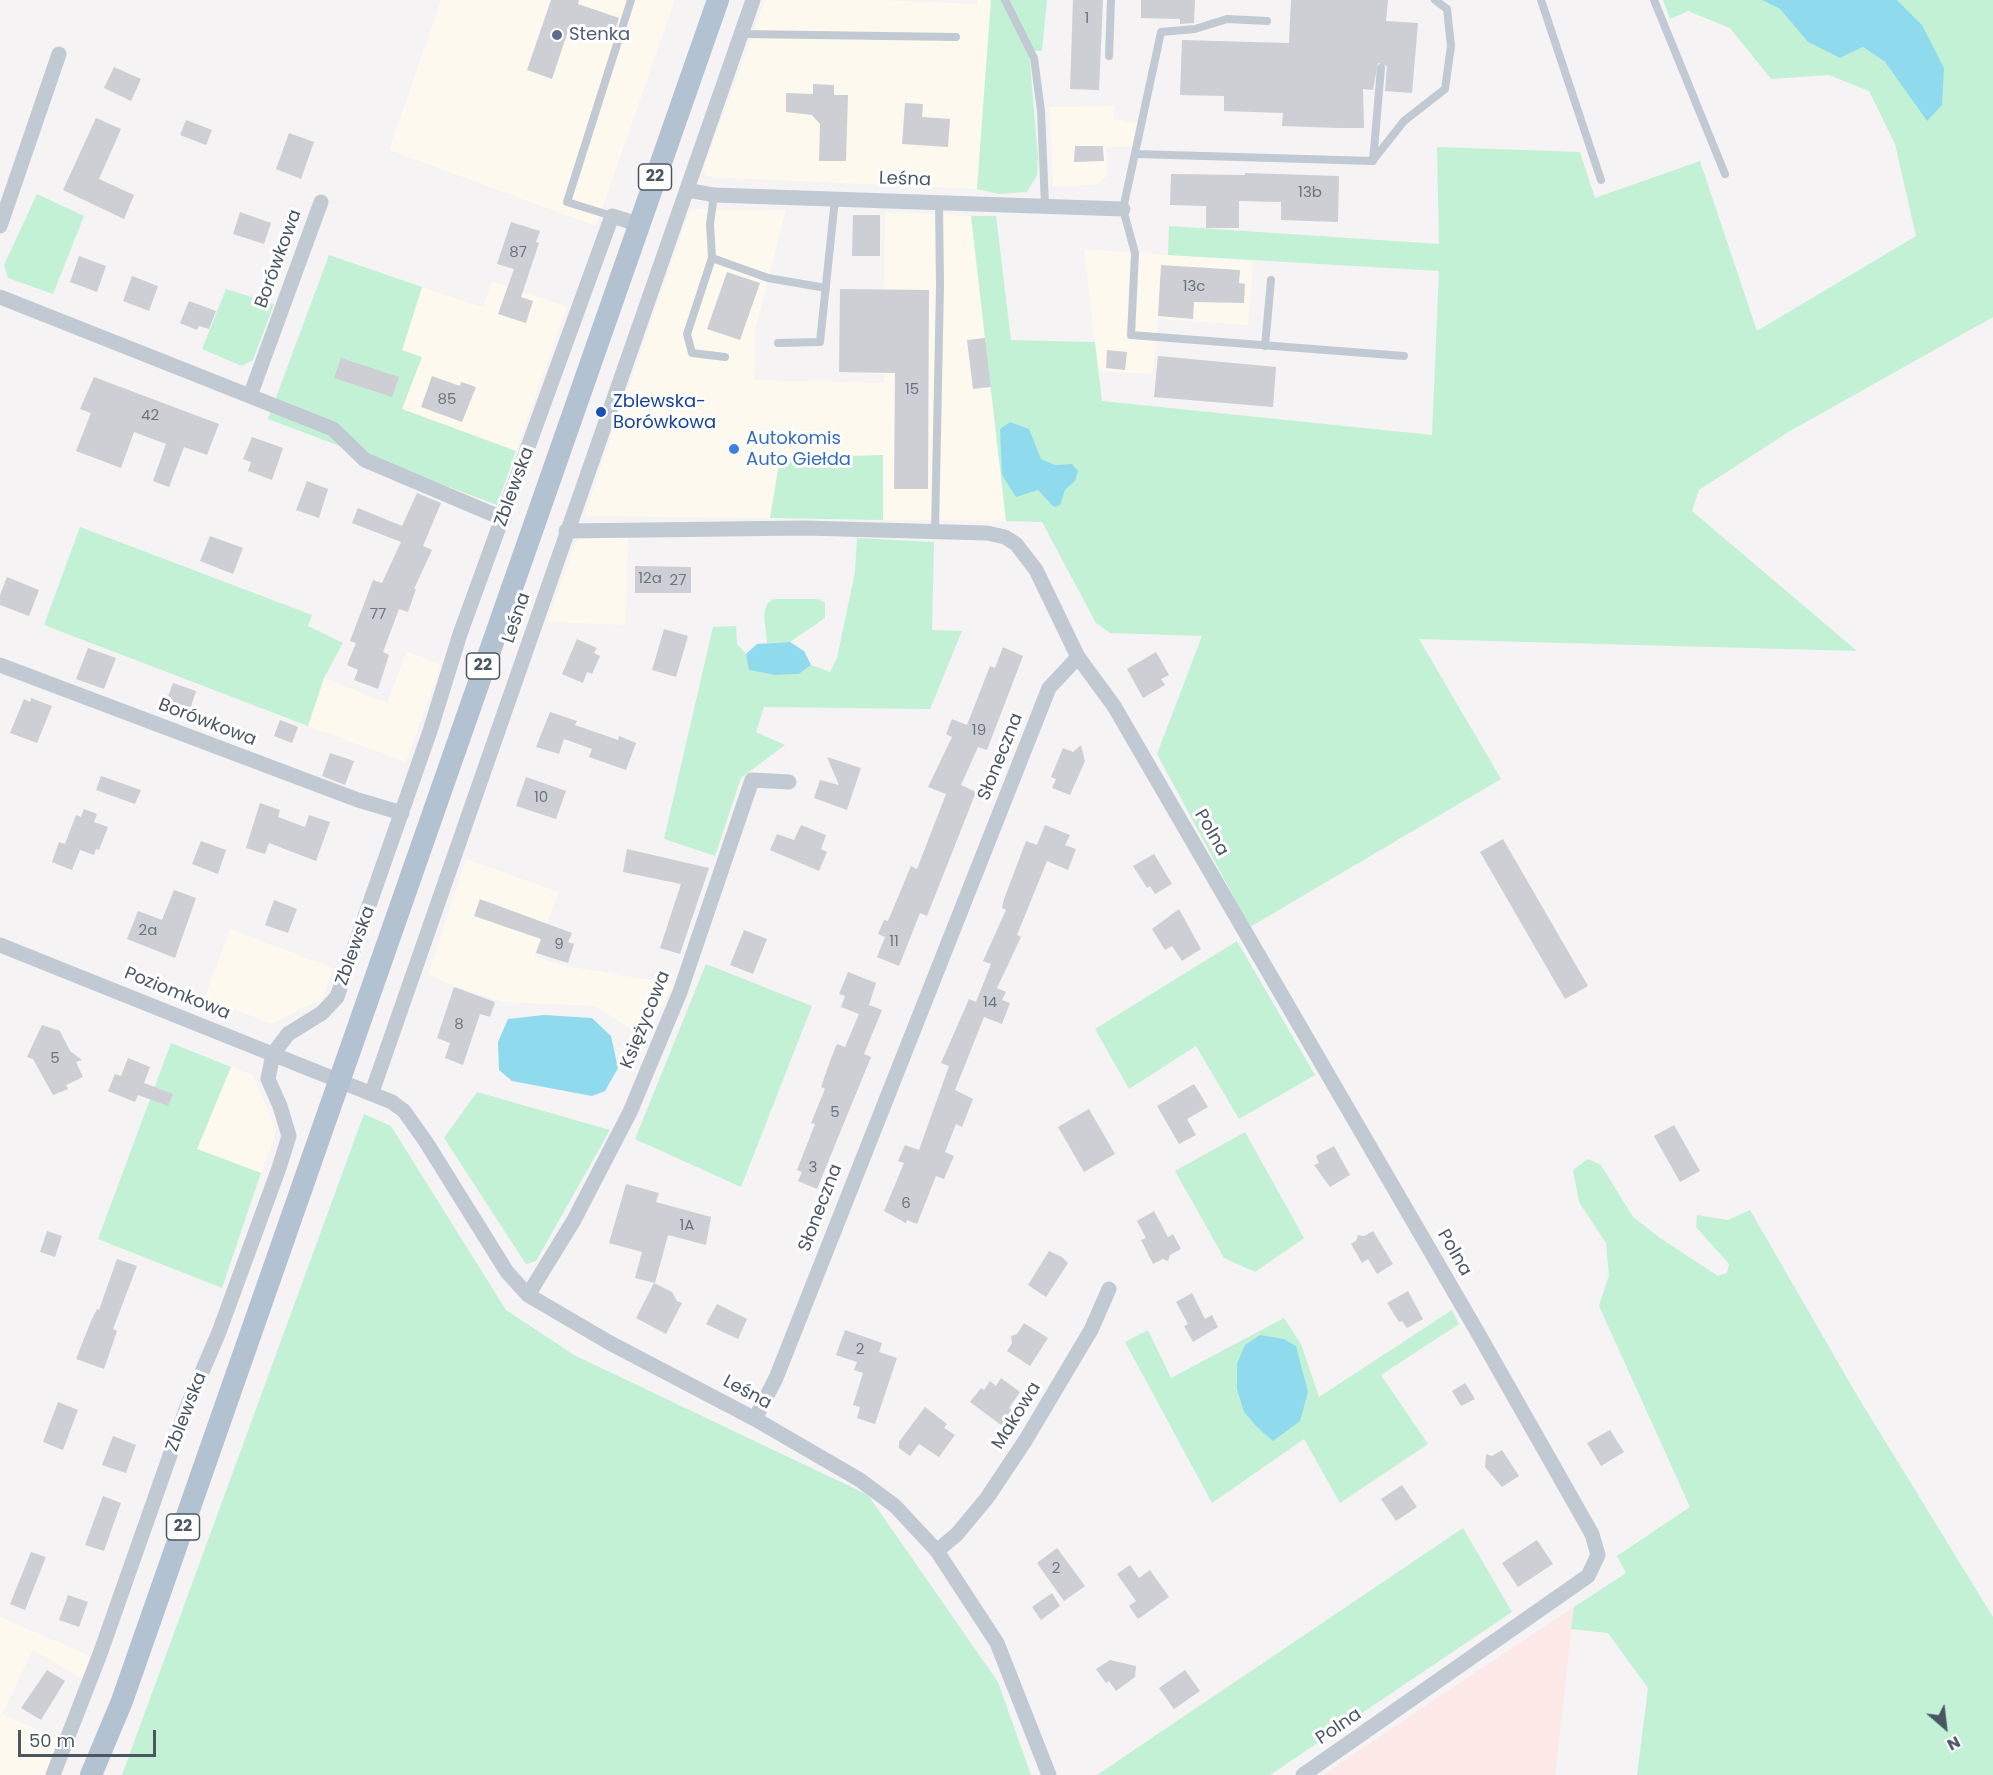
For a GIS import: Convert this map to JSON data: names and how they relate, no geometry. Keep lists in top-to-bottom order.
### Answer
{
  "streets": {
    "main road": ["22", "Zblewska"],
    "street": [
      "Leśna",
      "Borówkowa",
      "Słoneczna",
      "Polna",
      "Poziomkowa",
      "Księżycowa",
      "Makowa"
    ]
  },
  "crossings": [
    ["Leśna", "Zblewska"],
    ["Leśna", "Słoneczna"],
    ["Leśna", "Poziomkowa"],
    ["Leśna", "Księżycowa"],
    ["Leśna", "Makowa"],
    ["Borówkowa", "Zblewska"],
    ["Zblewska", "Poziomkowa"],
    ["Słoneczna", "Polna"]
  ],
  "places": ["Stenka", "Zblewska- Borówkowa", "Autokomis Auto Giełda"],
  "house_numbers": [
    "1",
    "13b",
    "87",
    "13c",
    "15",
    "85",
    "42",
    "12a",
    "27",
    "77",
    "19",
    "10",
    "2a",
    "11",
    "9",
    "14",
    "8",
    "5",
    "5",
    "3",
    "6",
    "1A",
    "2",
    "2"
  ],
  "scale_bar": "50 m",
  "north": "bottom right"
}
